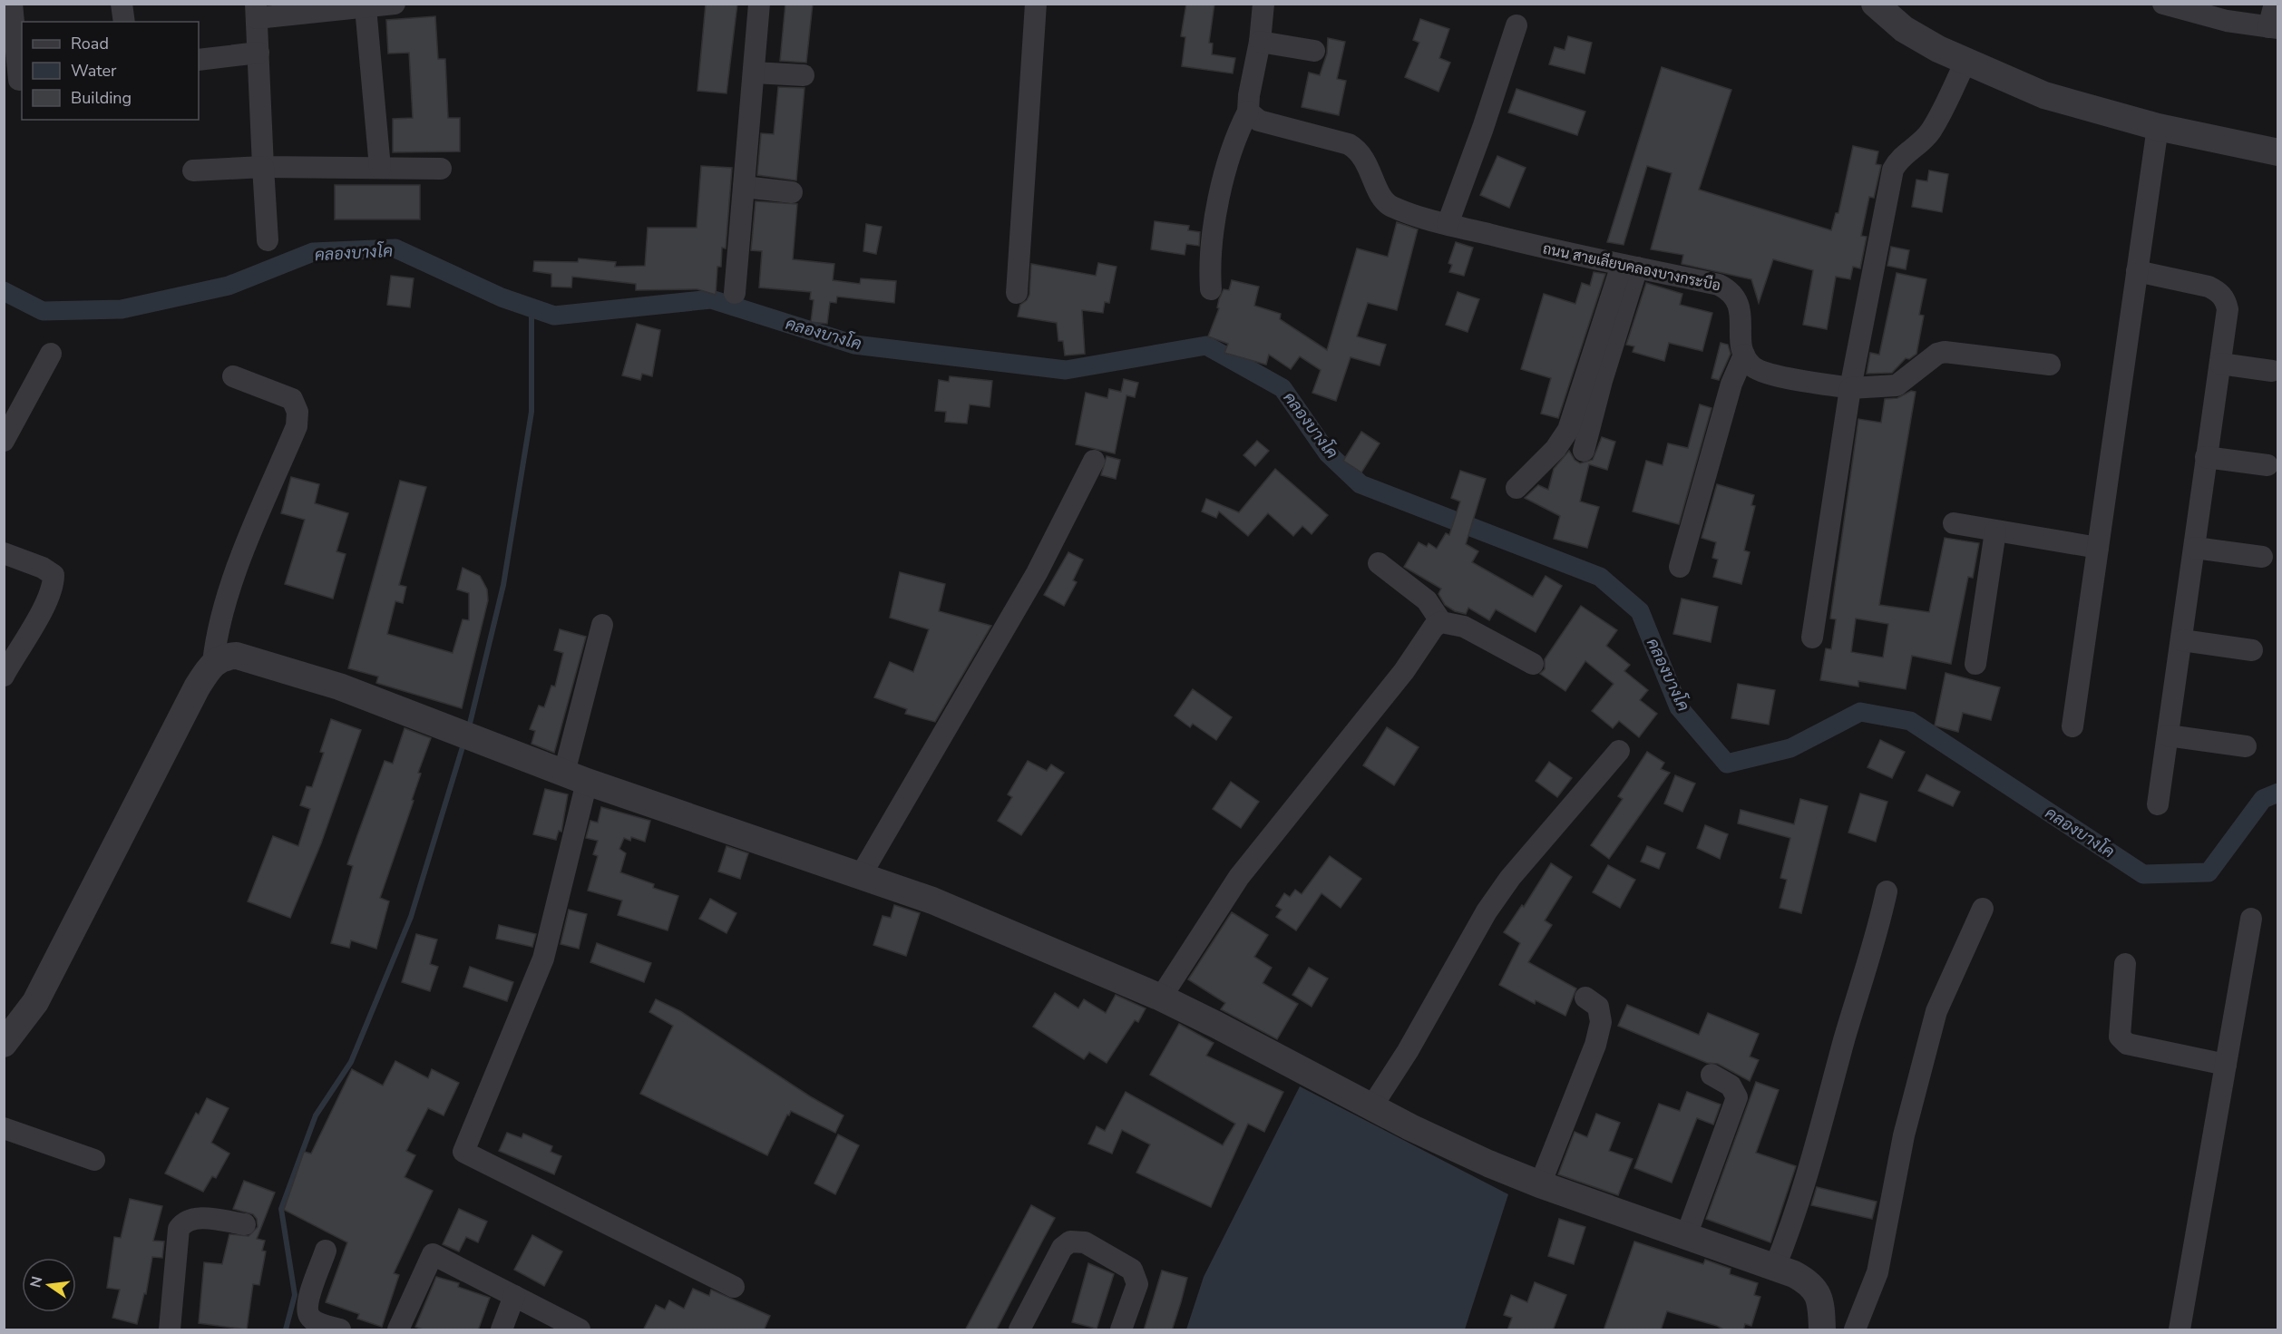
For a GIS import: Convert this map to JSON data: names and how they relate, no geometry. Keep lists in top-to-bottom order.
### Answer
{
  "streets": {
    "street": ["ถนน สายเลียบคลองบางกระบือ"]
  },
  "water": ["คลองบางโค"],
  "legend": ["Road", "Water", "Building"],
  "north": "left"
}
